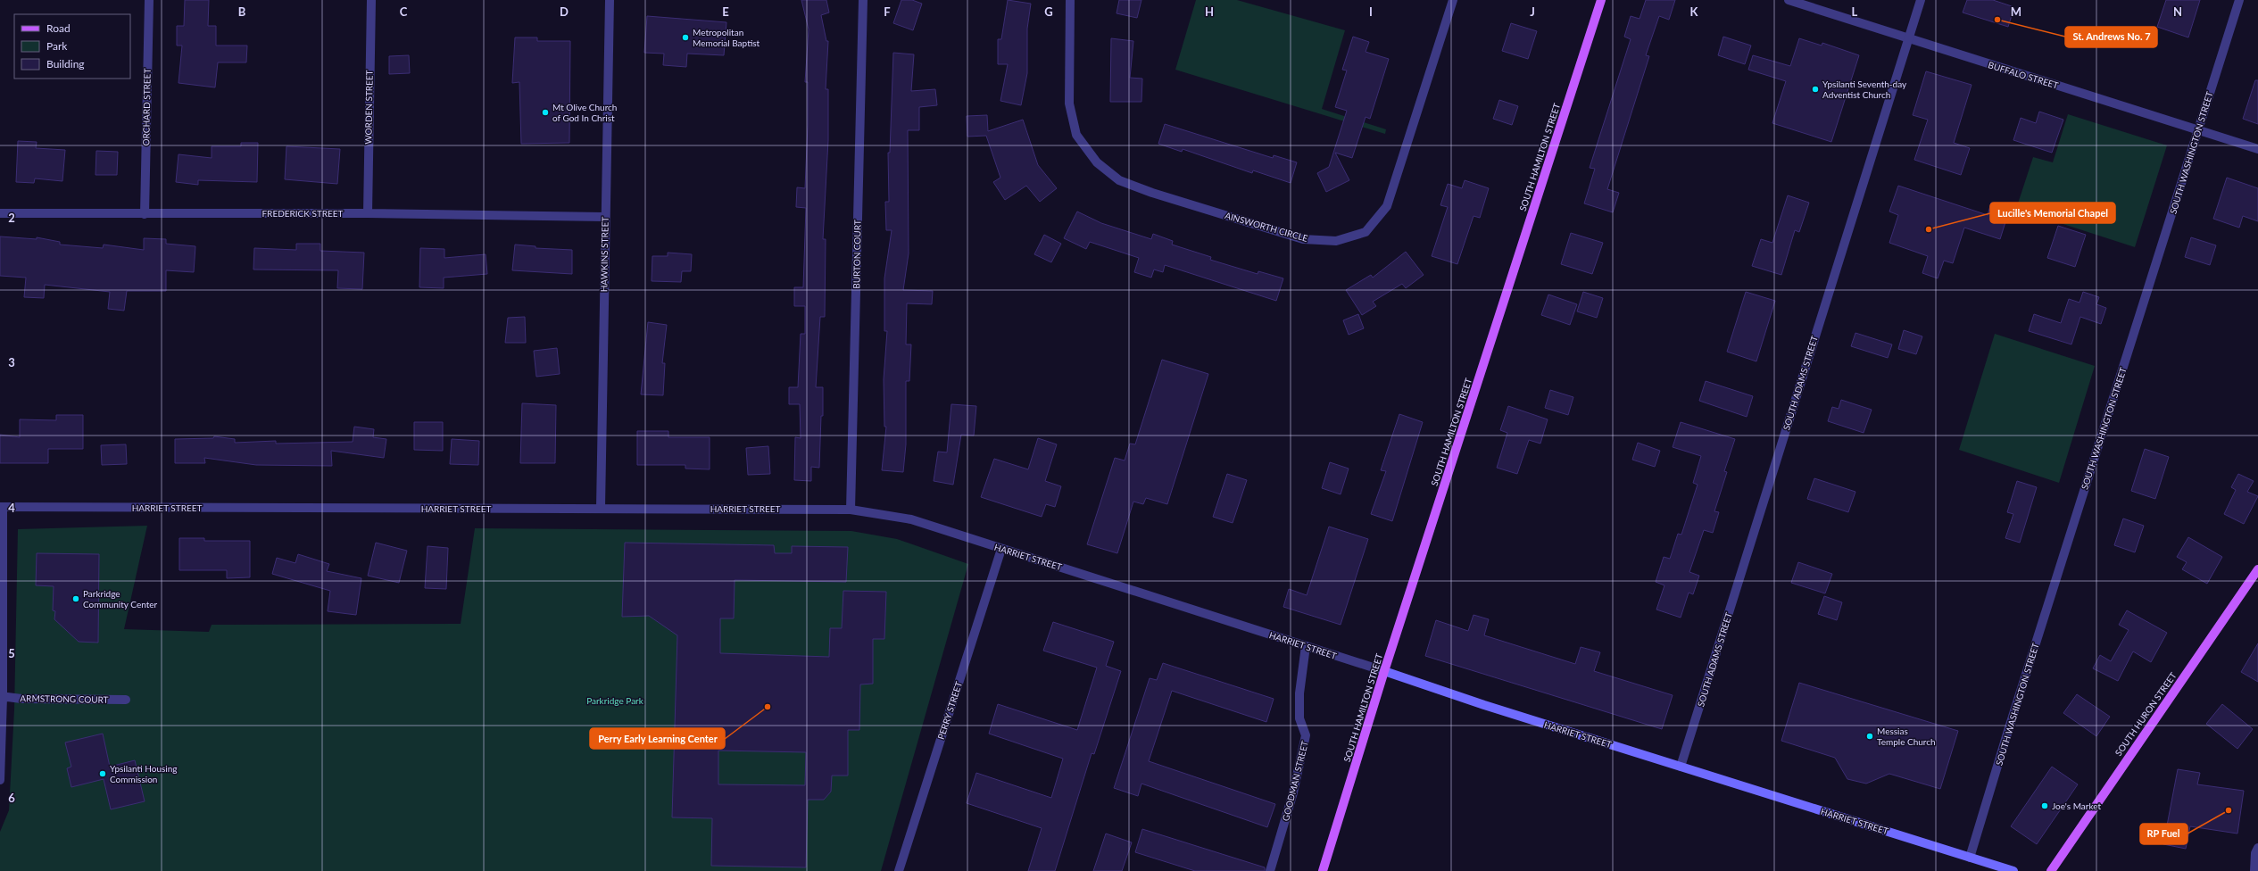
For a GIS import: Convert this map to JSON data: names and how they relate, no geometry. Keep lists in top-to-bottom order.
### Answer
{
  "streets": {
    "main road": ["SOUTH HAMILTON STREET", "HARRIET STREET", "SOUTH HURON STREET"],
    "street": [
      "BUFFALO STREET",
      "ORCHARD STREET",
      "WORDEN STREET",
      "SOUTH WASHINGTON STREET",
      "FREDERICK STREET",
      "AINSWORTH CIRCLE",
      "HAWKINS STREET",
      "BURTON COURT",
      "SOUTH ADAMS STREET",
      "ARMSTRONG COURT",
      "PERRY STREET",
      "GOODMAN STREET"
    ]
  },
  "crossings": [
    ["BUFFALO STREET", "SOUTH WASHINGTON STREET"],
    ["BUFFALO STREET", "SOUTH ADAMS STREET"],
    ["ORCHARD STREET", "FREDERICK STREET"],
    ["WORDEN STREET", "FREDERICK STREET"],
    ["SOUTH WASHINGTON STREET", "HARRIET STREET"],
    ["SOUTH HAMILTON STREET", "HARRIET STREET"],
    ["FREDERICK STREET", "HAWKINS STREET"],
    ["HAWKINS STREET", "HARRIET STREET"],
    ["BURTON COURT", "HARRIET STREET"],
    ["SOUTH ADAMS STREET", "HARRIET STREET"],
    ["HARRIET STREET", "PERRY STREET"],
    ["HARRIET STREET", "GOODMAN STREET"]
  ],
  "parks": ["Parkridge Park"],
  "places": [
    "St. Andrews No. 7",
    "Metropolitan Memorial Baptist",
    "Ypsilanti Seventh-day Adventist Church",
    "Mt Olive Church of God In Christ",
    "Lucille's Memorial Chapel",
    "Parkridge Community Center",
    "Perry Early Learning Center",
    "Messias Temple Church",
    "Ypsilanti Housing Commission",
    "Joe's Market",
    "RP Fuel"
  ],
  "legend": ["Road", "Park", "Building"],
  "grid": {
    "columns": [
      "B",
      "C",
      "D",
      "E",
      "F",
      "G",
      "H",
      "I",
      "J",
      "K",
      "L",
      "M",
      "N"
    ],
    "rows": [
      "2",
      "3",
      "4",
      "5",
      "6"
    ]
  }
}
